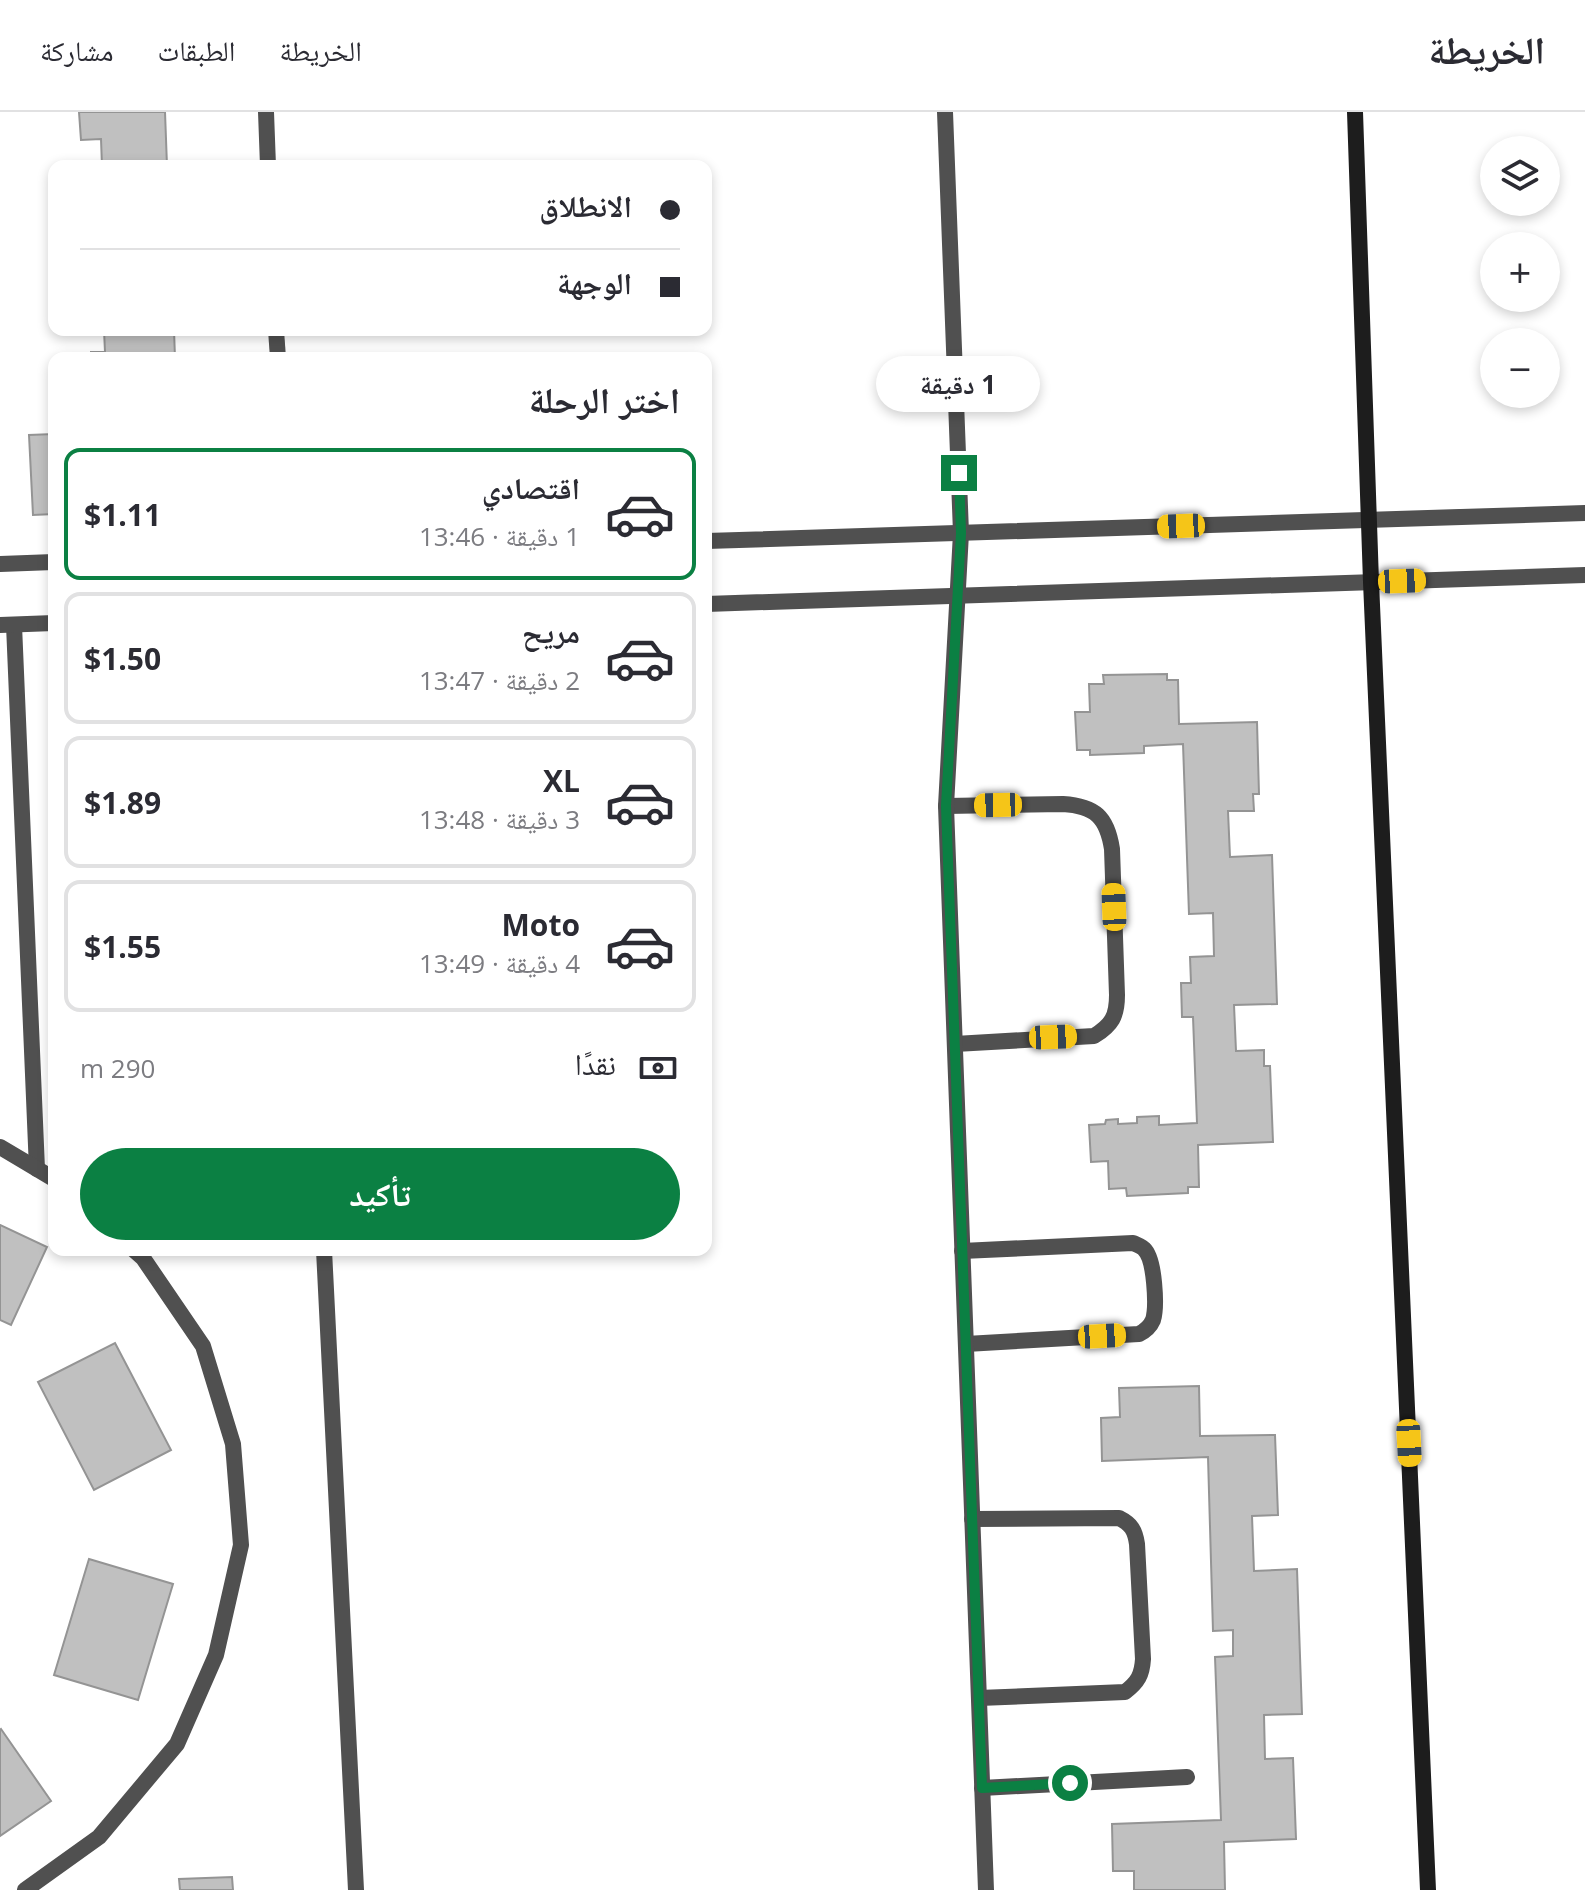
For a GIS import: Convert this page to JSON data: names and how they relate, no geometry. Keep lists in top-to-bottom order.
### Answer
{
  "page": {
    "header": "الخريطة",
    "nav": ["الخريطة", "الطبقات", "مشاركة"],
    "map_buttons": ["+", "−"],
    "banner": ["الانطلاق", "الوجهة"],
    "heading": "اختر الرحلة",
    "bubble": "1 دقيقة",
    "list": [
      {
        "name": "اقتصادي",
        "note": "1 دقيقة · 13:46",
        "value": "$1.11"
      },
      {
        "name": "مريح",
        "note": "2 دقيقة · 13:47",
        "value": "$1.50"
      },
      {
        "name": "XL",
        "note": "3 دقيقة · 13:48",
        "value": "$1.89"
      },
      {
        "name": "Moto",
        "note": "4 دقيقة · 13:49",
        "value": "$1.55"
      }
    ],
    "pay": ["نقدًا", "290 m"],
    "buttons": "تأكيد"
  }
}
